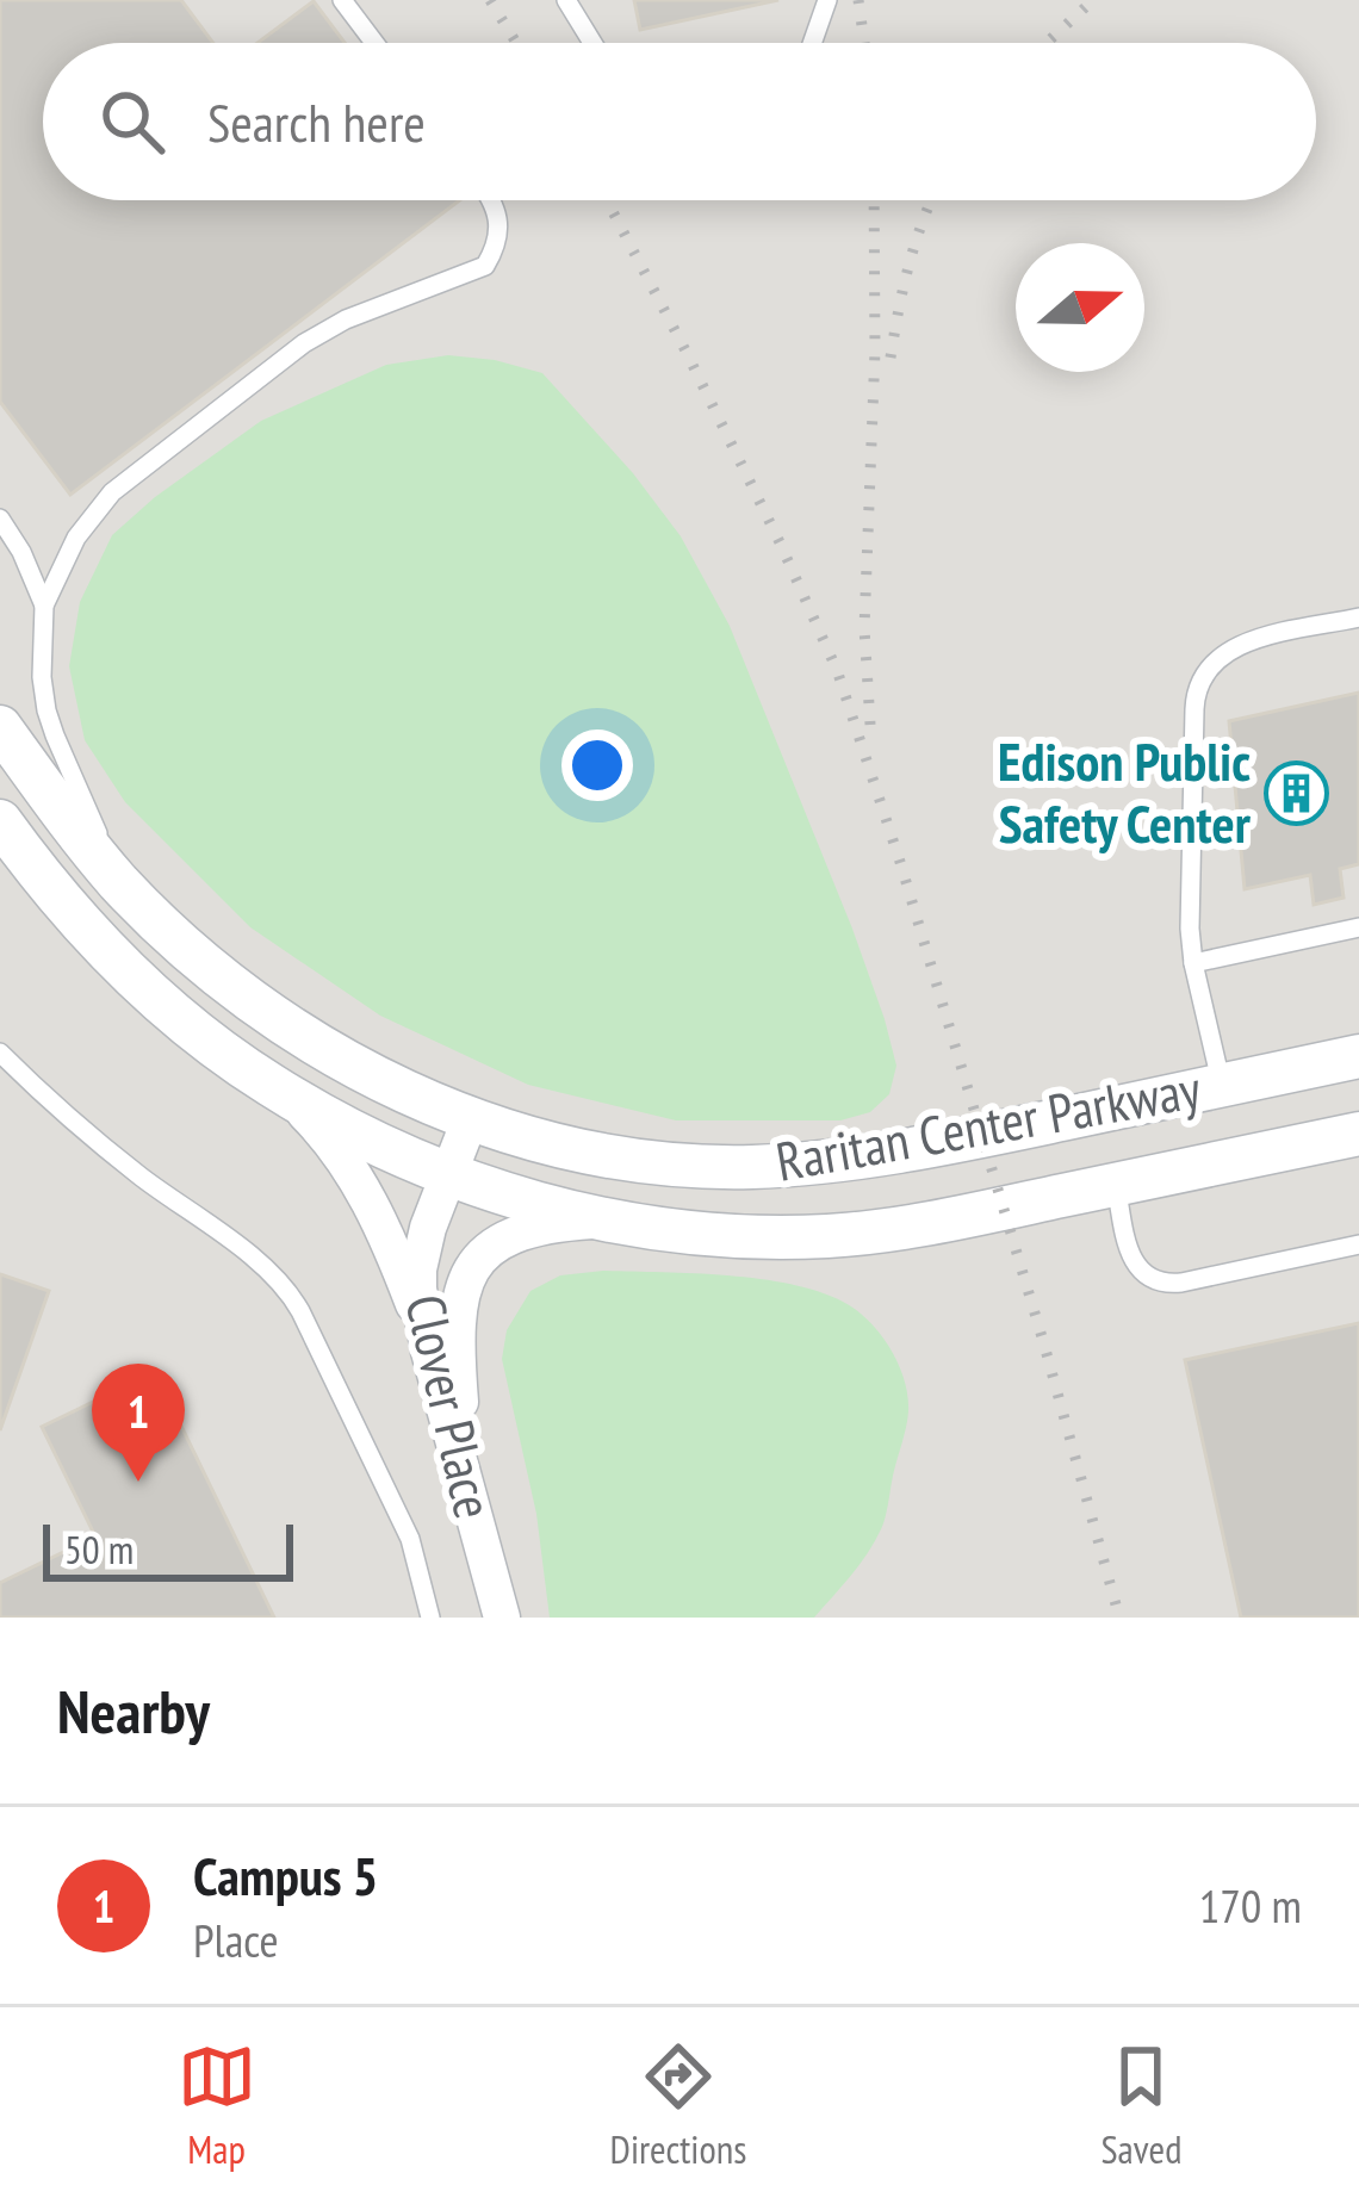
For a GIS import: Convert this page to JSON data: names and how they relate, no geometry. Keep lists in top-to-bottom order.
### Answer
{
  "streets": {
    "street": ["Raritan Center Parkway", "Clover Place"]
  },
  "crossings": [
    ["Raritan Center Parkway", "Clover Place"]
  ],
  "places": {
    "building": ["Edison Public Safety Center"]
  },
  "scale_bar": "50 m",
  "north": "right",
  "page": {
    "search": "Search here",
    "pins": "1",
    "scale": "50 m",
    "heading": "Nearby",
    "list": [
      {
        "mark": "1",
        "name": "Campus 5",
        "note": "Place",
        "value": "170 m"
      }
    ],
    "nav": ["Map", "Directions", "Saved"]
  }
}
